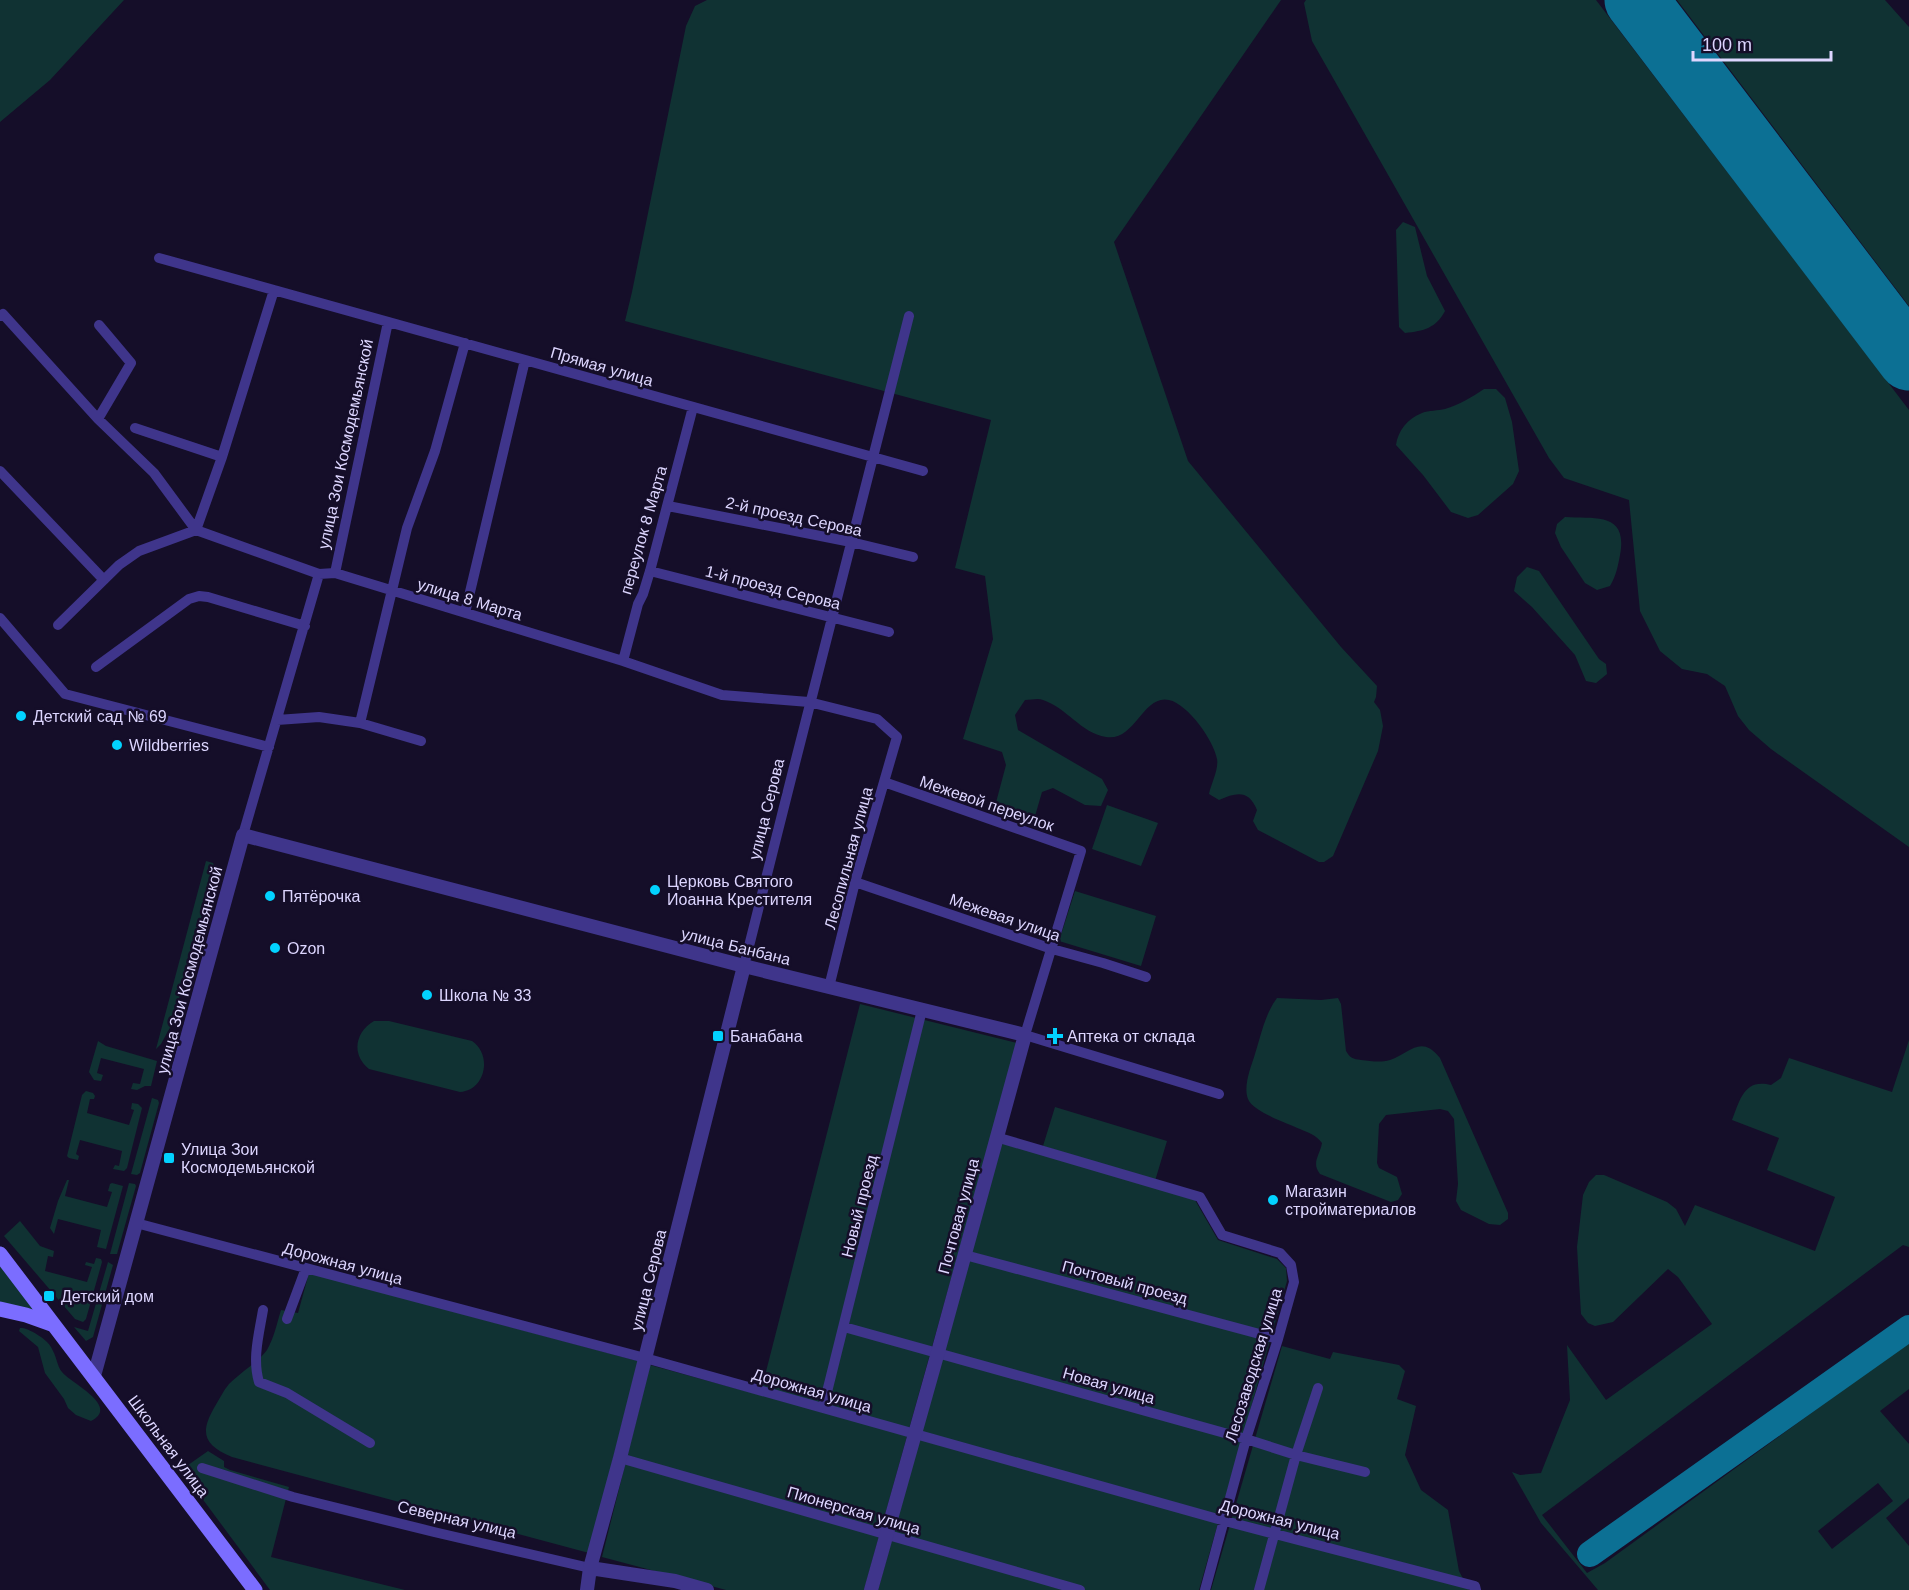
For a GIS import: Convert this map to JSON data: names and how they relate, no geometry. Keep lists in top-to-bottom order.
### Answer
{
  "streets": {
    "main road": ["Школьная улица"],
    "street": [
      "Прямая улица",
      "улица Зои Космодемьянской",
      "2-й проезд Серова",
      "переулок 8 Марта",
      "1-й проезд Серова",
      "улица 8 Марта",
      "Межевой переулок",
      "улица Серова",
      "Лесопильная улица",
      "Межевая улица",
      "улица Банбана",
      "Новый проезд",
      "Почтовая улица",
      "Дорожная улица",
      "Почтовый проезд",
      "Лесозаводская улица",
      "Новая улица",
      "Пионерская улица",
      "Северная улица"
    ]
  },
  "crossings": [
    ["Прямая улица", "улица Зои Космодемьянской"],
    ["Прямая улица", "переулок 8 Марта"],
    ["Прямая улица", "улица Серова"],
    ["улица Зои Космодемьянской", "улица 8 Марта"],
    ["улица Зои Космодемьянской", "улица Банбана"],
    ["улица Зои Космодемьянской", "Дорожная улица"],
    ["улица Зои Космодемьянской", "Школьная улица"],
    ["2-й проезд Серова", "переулок 8 Марта"],
    ["2-й проезд Серова", "улица Серова"],
    ["переулок 8 Марта", "1-й проезд Серова"],
    ["переулок 8 Марта", "улица 8 Марта"],
    ["1-й проезд Серова", "улица Серова"],
    ["улица 8 Марта", "улица Серова"],
    ["улица 8 Марта", "Лесопильная улица"],
    ["Межевой переулок", "Лесопильная улица"],
    ["Межевой переулок", "Почтовая улица"],
    ["улица Серова", "улица Банбана"],
    ["улица Серова", "Дорожная улица"],
    ["улица Серова", "Пионерская улица"],
    ["улица Серова", "Северная улица"],
    ["Лесопильная улица", "Межевая улица"],
    ["Лесопильная улица", "улица Банбана"],
    ["Межевая улица", "Почтовая улица"],
    ["улица Банбана", "Новый проезд"],
    ["улица Банбана", "Почтовая улица"],
    ["Новый проезд", "Дорожная улица"],
    ["Новый проезд", "Новая улица"],
    ["Почтовая улица", "Дорожная улица"],
    ["Почтовая улица", "Почтовый проезд"],
    ["Почтовая улица", "Лесозаводская улица"],
    ["Почтовая улица", "Новая улица"],
    ["Почтовая улица", "Пионерская улица"],
    ["Дорожная улица", "Лесозаводская улица"],
    ["Почтовый проезд", "Лесозаводская улица"],
    ["Лесозаводская улица", "Новая улица"]
  ],
  "places": {
    "other": [
      "Детский сад № 69",
      "Wildberries",
      "Церковь Святого Иоанна Крестителя",
      "Пятёрочка",
      "Ozon",
      "Школа № 33",
      "Магазин стройматериалов"
    ],
    "transit": ["Банабана", "Улица Зои Космодемьянской", "Детский дом"],
    "health": ["Аптека от склада"]
  },
  "scale_bar": "100 m"
}
